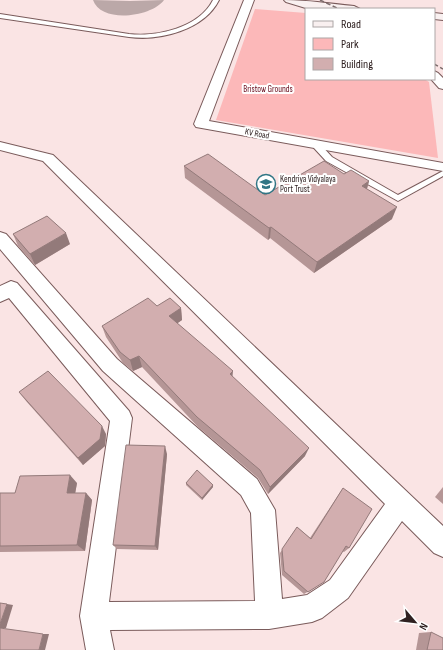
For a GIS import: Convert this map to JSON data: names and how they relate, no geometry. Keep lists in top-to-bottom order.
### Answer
{
  "streets": {
    "street": ["KV Road"]
  },
  "parks": ["Bristow Grounds"],
  "places": {
    "school or university": ["Kendriya Vidyalaya Port Trust"]
  },
  "legend": ["Road", "Park", "Building"],
  "north": "bottom right"
}
